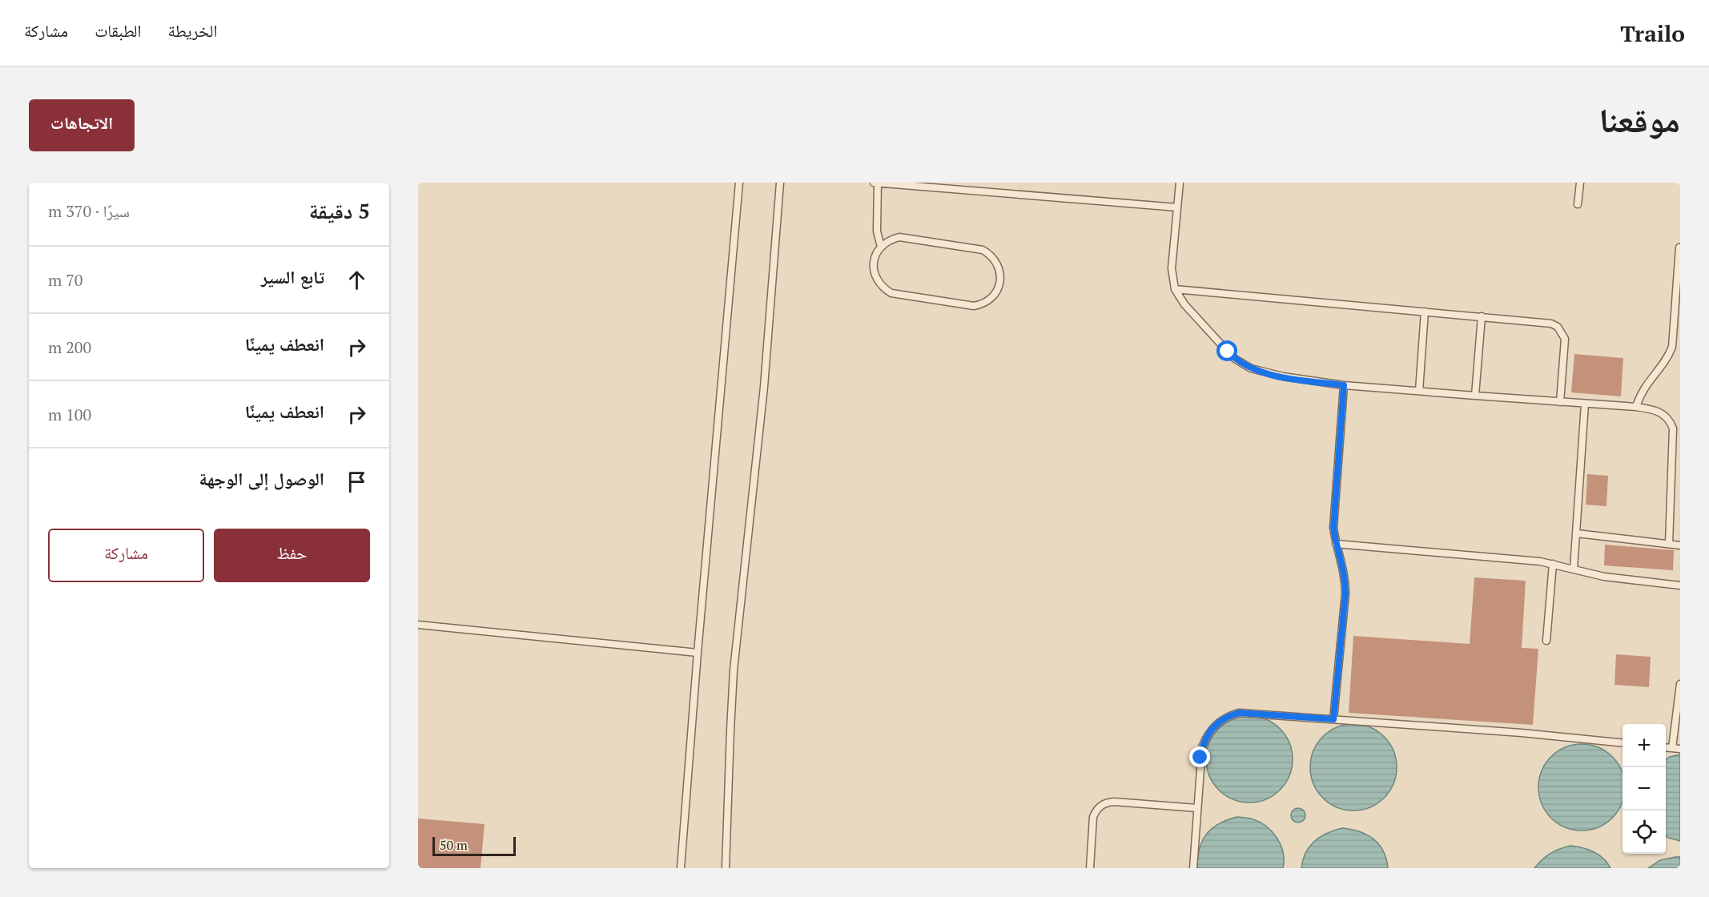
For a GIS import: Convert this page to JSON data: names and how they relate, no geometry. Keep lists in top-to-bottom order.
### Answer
{
  "scale_bar": "50 m",
  "page": {
    "header": "Trailo",
    "nav": ["الخريطة", "الطبقات", "مشاركة"],
    "title": "موقعنا",
    "buttons": [
      "الاتجاهات",
      ["حفظ", "مشاركة"]
    ],
    "heading": ["5 دقيقة", "سيرًا · 370 m"],
    "list": [
      ["تابع السير", "70 m"],
      ["انعطف يمينًا", "200 m"],
      ["انعطف يمينًا", "100 m"],
      "الوصول إلى الوجهة"
    ],
    "map_buttons": ["+", "−"],
    "scale": "50 m"
  }
}
